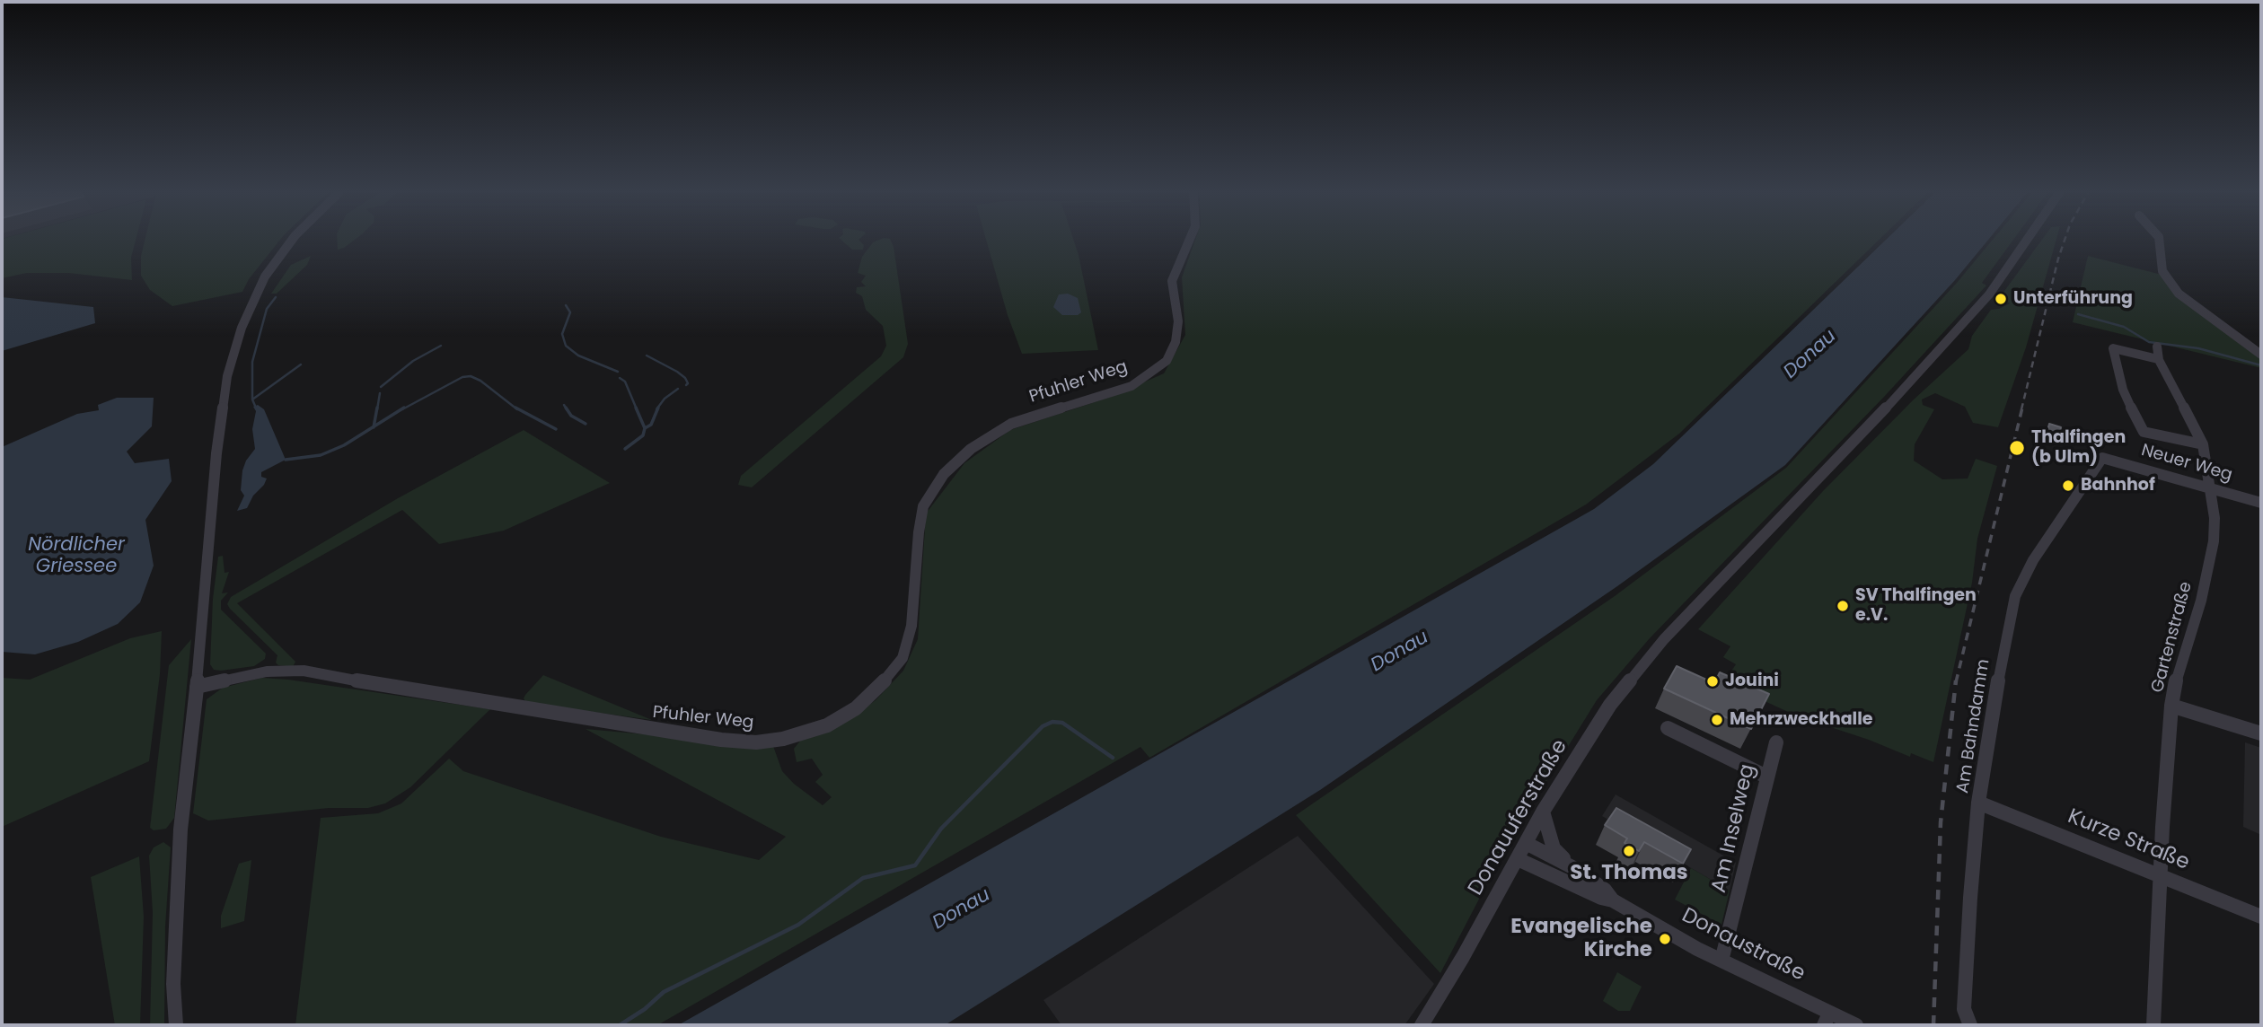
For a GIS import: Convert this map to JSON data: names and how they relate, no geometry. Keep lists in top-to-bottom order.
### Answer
{
  "streets": {
    "street": [
      "Pfuhler Weg",
      "Neuer Weg",
      "Gartenstraße",
      "Am Bahndamm",
      "Donauuferstraße",
      "Am Inselweg",
      "Kurze Straße",
      "Donaustraße"
    ]
  },
  "crossings": [
    ["Neuer Weg", "Gartenstraße"],
    ["Neuer Weg", "Am Bahndamm"],
    ["Gartenstraße", "Kurze Straße"],
    ["Am Bahndamm", "Kurze Straße"],
    ["Donauuferstraße", "Donaustraße"],
    ["Am Inselweg", "Donaustraße"]
  ],
  "water": ["Donau", "Nördlicher Griessee"],
  "places": [
    "Unterführung",
    "Thalfingen (b Ulm)",
    "Bahnhof",
    "SV Thalfingen e.V.",
    "Jouini",
    "Mehrzweckhalle",
    "St. Thomas",
    "Evangelische Kirche"
  ]
}
